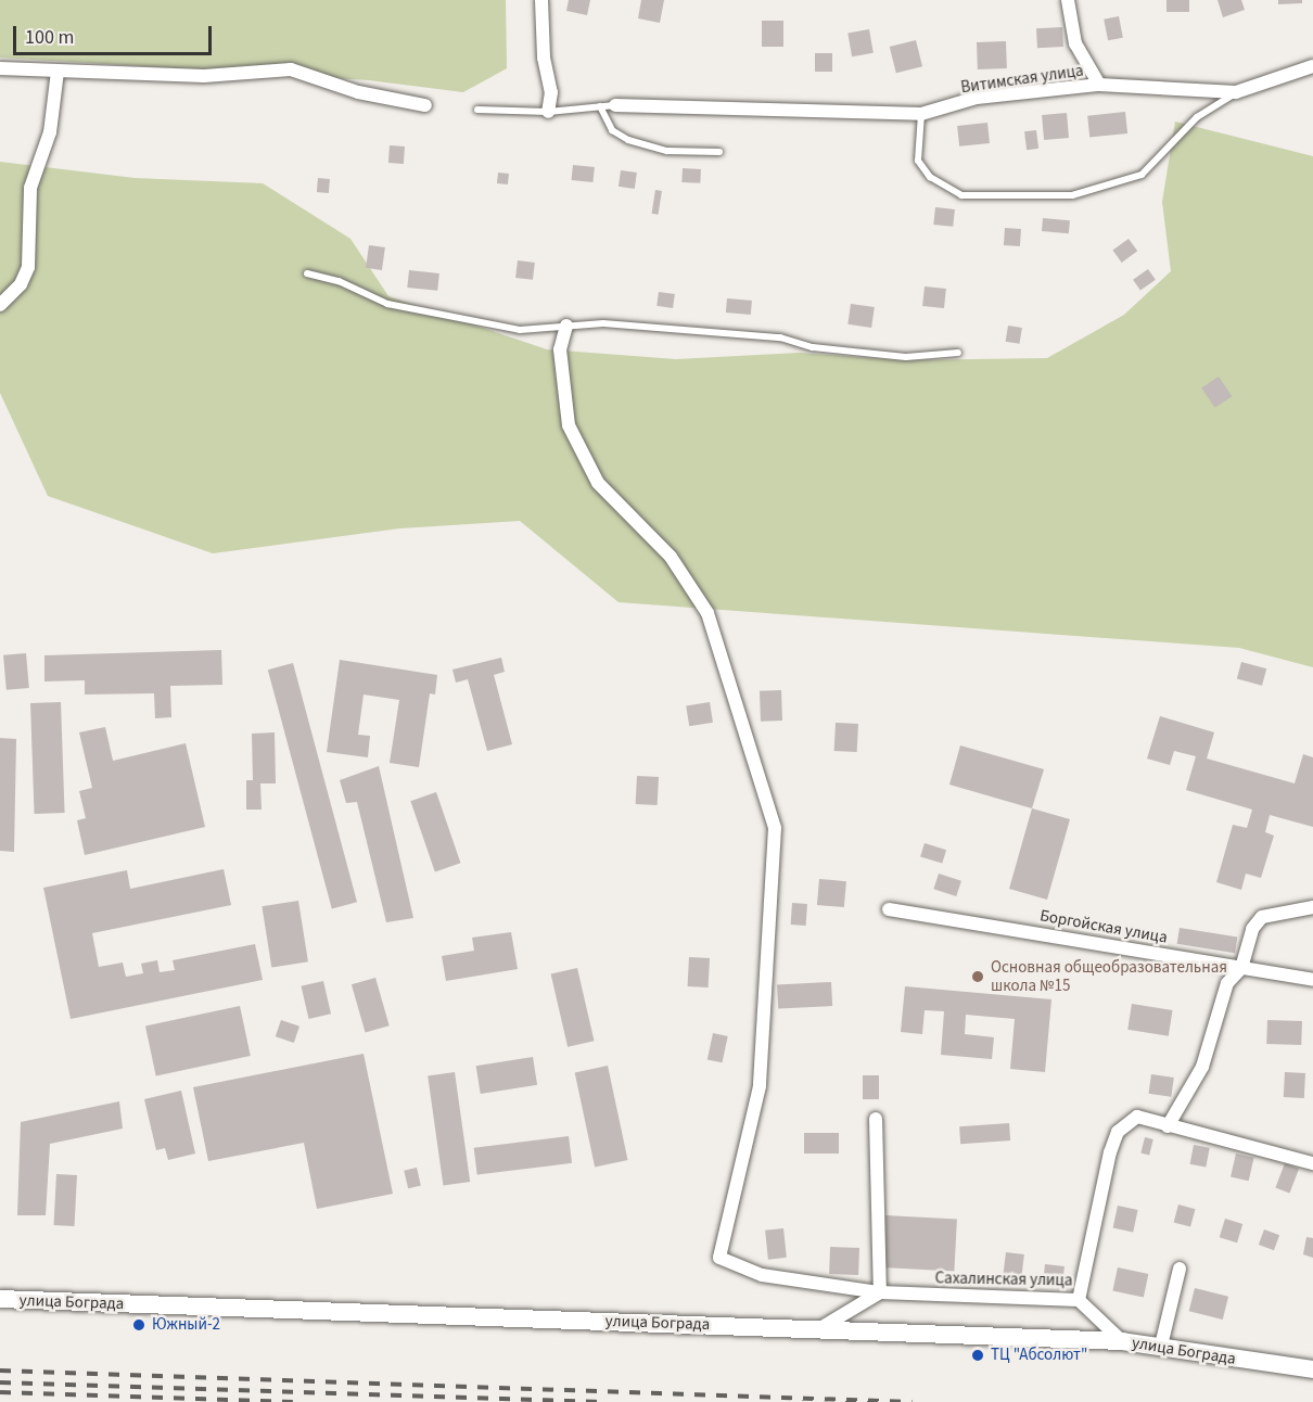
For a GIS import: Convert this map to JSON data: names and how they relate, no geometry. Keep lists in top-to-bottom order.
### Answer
{
  "streets": {
    "main road": ["улица Бограда"],
    "street": ["Витимская улица", "Боргойская улица", "Сахалинская улица"]
  },
  "places": ["Основная общеобразовательная школа №15", "Южный-2", "ТЦ \"Абсолют\""],
  "scale_bar": "100 m"
}
